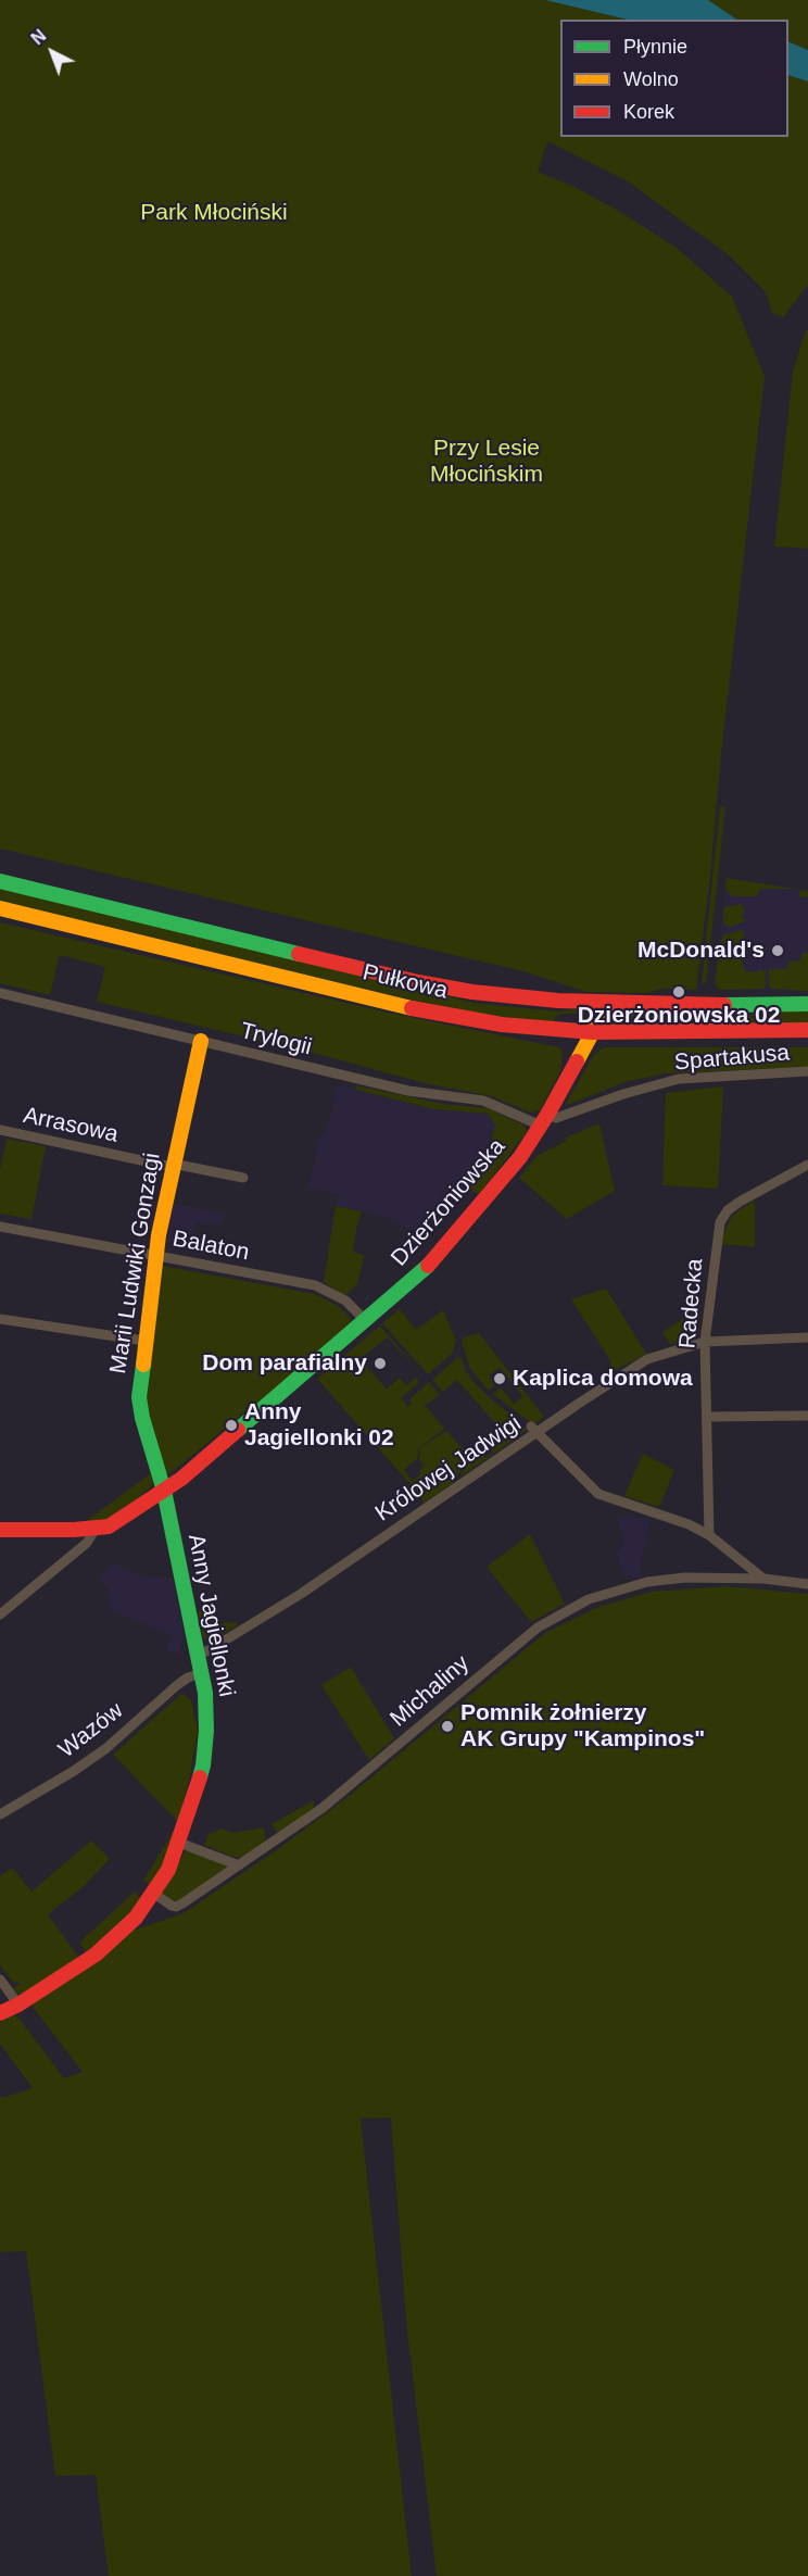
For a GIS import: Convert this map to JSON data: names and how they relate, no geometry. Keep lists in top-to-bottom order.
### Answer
{
  "streets": {
    "main road": [
      "Pułkowa",
      "Dzierżoniowska",
      "Marii Ludwiki Gonzagi",
      "Anny Jagiellonki"
    ],
    "street": [
      "Trylogii",
      "Spartakusa",
      "Arrasowa",
      "Balaton",
      "Radecka",
      "Królowej Jadwigi",
      "Michaliny",
      "Wazów"
    ]
  },
  "crossings": [
    ["Pułkowa", "Dzierżoniowska"],
    ["Trylogii", "Spartakusa"],
    ["Trylogii", "Dzierżoniowska"],
    ["Trylogii", "Marii Ludwiki Gonzagi"],
    ["Spartakusa", "Dzierżoniowska"],
    ["Arrasowa", "Marii Ludwiki Gonzagi"],
    ["Dzierżoniowska", "Balaton"],
    ["Dzierżoniowska", "Marii Ludwiki Gonzagi"],
    ["Dzierżoniowska", "Anny Jagiellonki"],
    ["Balaton", "Marii Ludwiki Gonzagi"],
    ["Marii Ludwiki Gonzagi", "Anny Jagiellonki"],
    ["Radecka", "Królowej Jadwigi"],
    ["Królowej Jadwigi", "Anny Jagiellonki"],
    ["Anny Jagiellonki", "Michaliny"],
    ["Anny Jagiellonki", "Wazów"]
  ],
  "parks": ["Park Młociński", "Przy Lesie Młocińskim"],
  "places": [
    "McDonald's",
    "Dzierżoniowska 02",
    "Dom parafialny",
    "Kaplica domowa",
    "Anny Jagiellonki 02",
    "Pomnik żołnierzy AK Grupy \"Kampinos\""
  ],
  "legend": ["Płynnie", "Wolno", "Korek"],
  "north": "top left"
}
